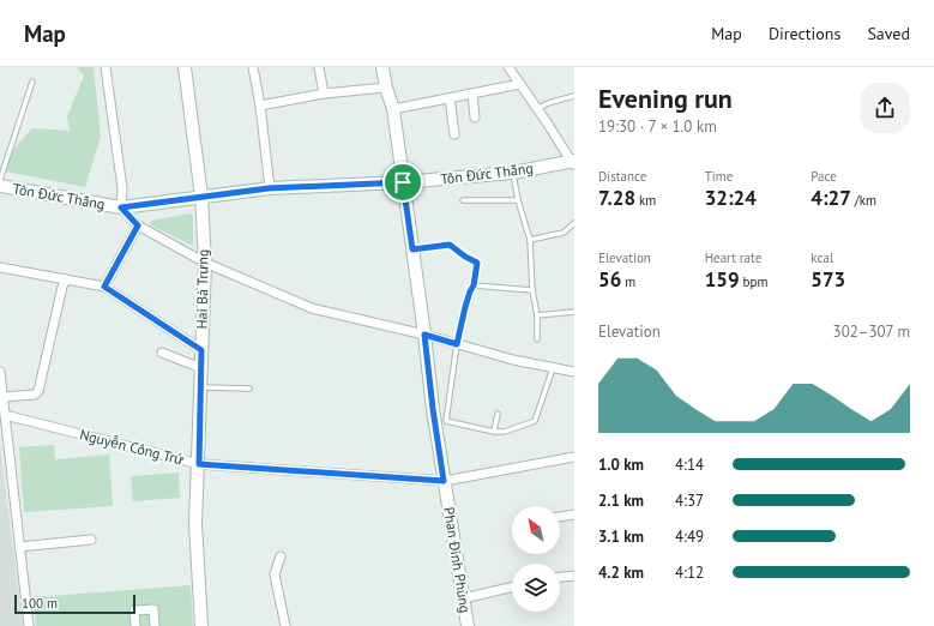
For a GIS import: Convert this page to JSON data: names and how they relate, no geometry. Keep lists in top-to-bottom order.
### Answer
{
  "streets": {
    "street": [
      "Tôn Đức Thắng",
      "Hai Bà Trưng",
      "Nguyễn Công Trứ",
      "Phan Đình Phùng"
    ]
  },
  "crossings": [
    ["Tôn Đức Thắng", "Hai Bà Trưng"],
    ["Tôn Đức Thắng", "Phan Đình Phùng"],
    ["Hai Bà Trưng", "Nguyễn Công Trứ"],
    ["Nguyễn Công Trứ", "Phan Đình Phùng"]
  ],
  "scale_bar": "100 m",
  "north": "top left",
  "page": {
    "header": "Map",
    "nav": ["Map", "Directions", "Saved"],
    "heading": ["Evening run", "19:30 · 7 × 1.0 km"],
    "stats": [
      ["Distance", "7.28 km"],
      ["Time", "32:24"],
      ["Pace", "4:27 /km"],
      ["Elevation", "56 m"],
      ["Heart rate", "159 bpm"],
      ["kcal", "573"]
    ],
    "chart": ["Elevation", "302–307 m"],
    "list": [
      {
        "name": "1.0 km",
        "note": "4:14"
      },
      {
        "name": "2.1 km",
        "note": "4:37"
      },
      {
        "name": "3.1 km",
        "note": "4:49"
      },
      {
        "name": "4.2 km",
        "note": "4:12"
      }
    ],
    "scale": "100 m"
  }
}
